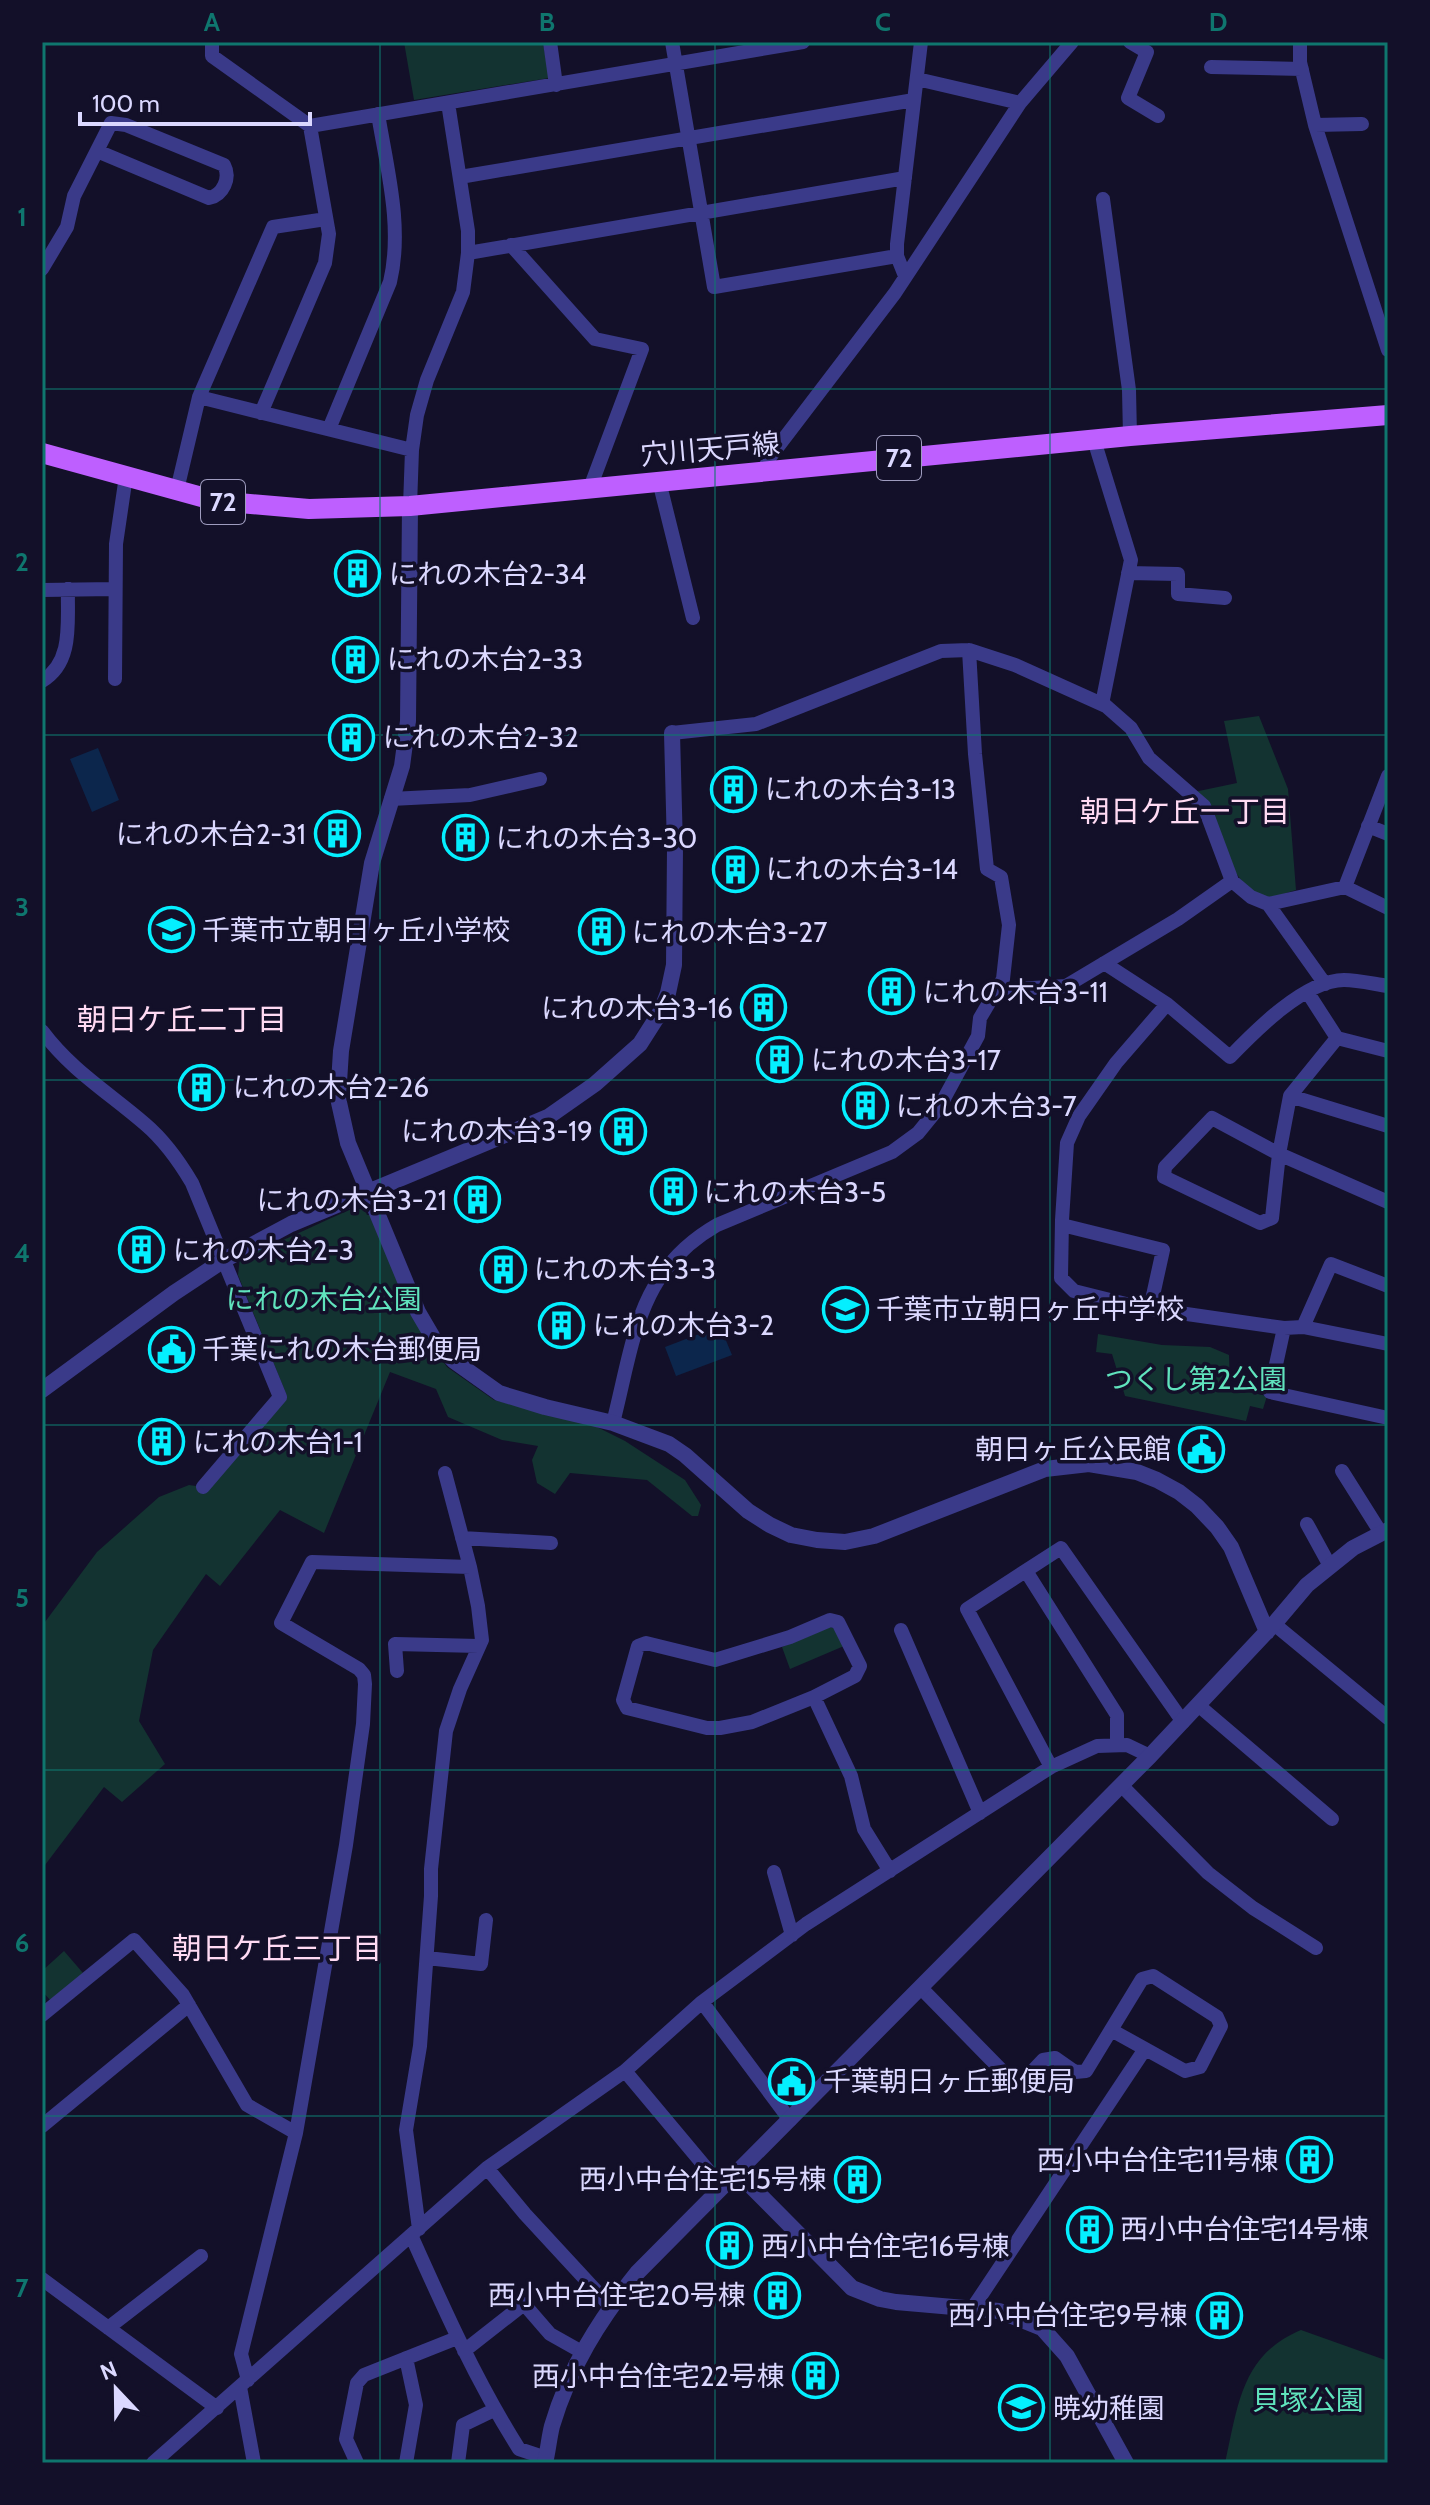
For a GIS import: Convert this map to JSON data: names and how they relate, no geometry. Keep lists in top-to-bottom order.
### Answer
{
  "streets": {
    "main road": ["穴川天戸線", "72"]
  },
  "districts": ["朝日ケ丘一丁目", "朝日ケ丘二丁目", "朝日ケ丘三丁目"],
  "parks": ["にれの木台公園", "つくし第2公園", "貝塚公園"],
  "places": {
    "building": [
      "にれの木台2-34",
      "にれの木台2-33",
      "にれの木台2-32",
      "にれの木台3-13",
      "にれの木台2-31",
      "にれの木台3-30",
      "にれの木台3-14",
      "にれの木台3-27",
      "にれの木台3-11",
      "にれの木台3-16",
      "にれの木台3-17",
      "にれの木台2-26",
      "にれの木台3-7",
      "にれの木台3-19",
      "にれの木台3-5",
      "にれの木台3-21",
      "にれの木台2-3",
      "にれの木台3-3",
      "にれの木台3-2",
      "にれの木台1-1",
      "西小中台住宅11号棟",
      "西小中台住宅15号棟",
      "西小中台住宅14号棟",
      "西小中台住宅16号棟",
      "西小中台住宅20号棟",
      "西小中台住宅9号棟",
      "西小中台住宅22号棟"
    ],
    "school or university": ["千葉市立朝日ヶ丘小学校", "千葉市立朝日ヶ丘中学校", "暁幼稚園"],
    "public building": ["千葉にれの木台郵便局", "朝日ヶ丘公民館", "千葉朝日ヶ丘郵便局"]
  },
  "scale_bar": "100 m",
  "north": "top",
  "grid": {
    "columns": [
      "A",
      "B",
      "C",
      "D"
    ],
    "rows": [
      "1",
      "2",
      "3",
      "4",
      "5",
      "6",
      "7"
    ]
  }
}
